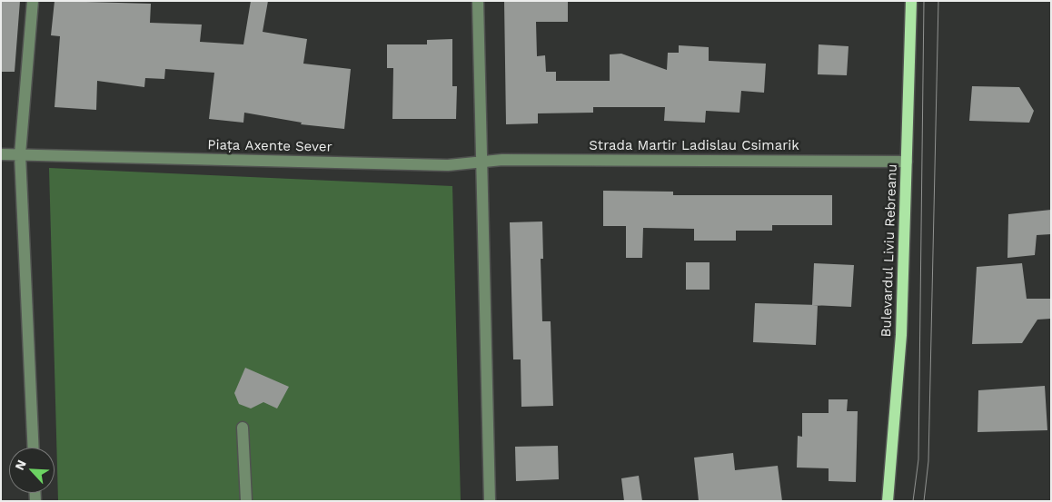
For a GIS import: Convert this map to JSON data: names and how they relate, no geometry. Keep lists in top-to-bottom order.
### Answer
{
  "streets": {
    "main road": ["Bulevardul Liviu Rebreanu"],
    "street": ["Piața Axente Sever", "Strada Martir Ladislau Csimarik"]
  },
  "crossings": [
    ["Piața Axente Sever", "Strada Martir Ladislau Csimarik"],
    ["Strada Martir Ladislau Csimarik", "Bulevardul Liviu Rebreanu"]
  ],
  "north": "top left"
}
